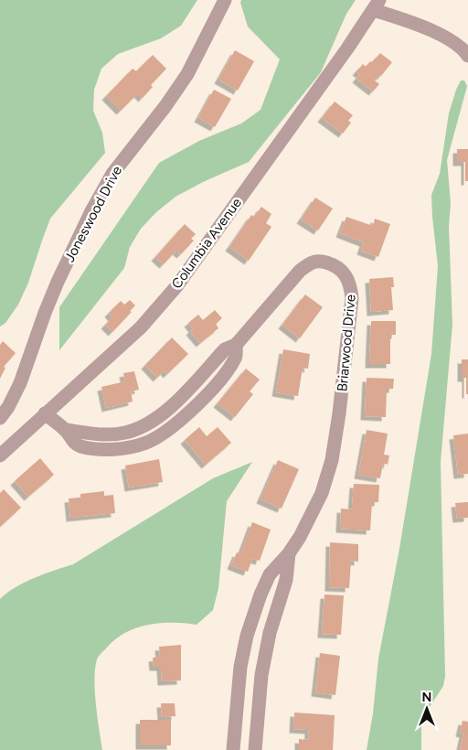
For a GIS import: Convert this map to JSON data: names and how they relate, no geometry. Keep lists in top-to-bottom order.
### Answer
{
  "streets": {
    "street": ["Joneswood Drive", "Columbia Avenue", "Briarwood Drive"]
  },
  "crossings": [
    ["Columbia Avenue", "Briarwood Drive"]
  ],
  "north": "top"
}
